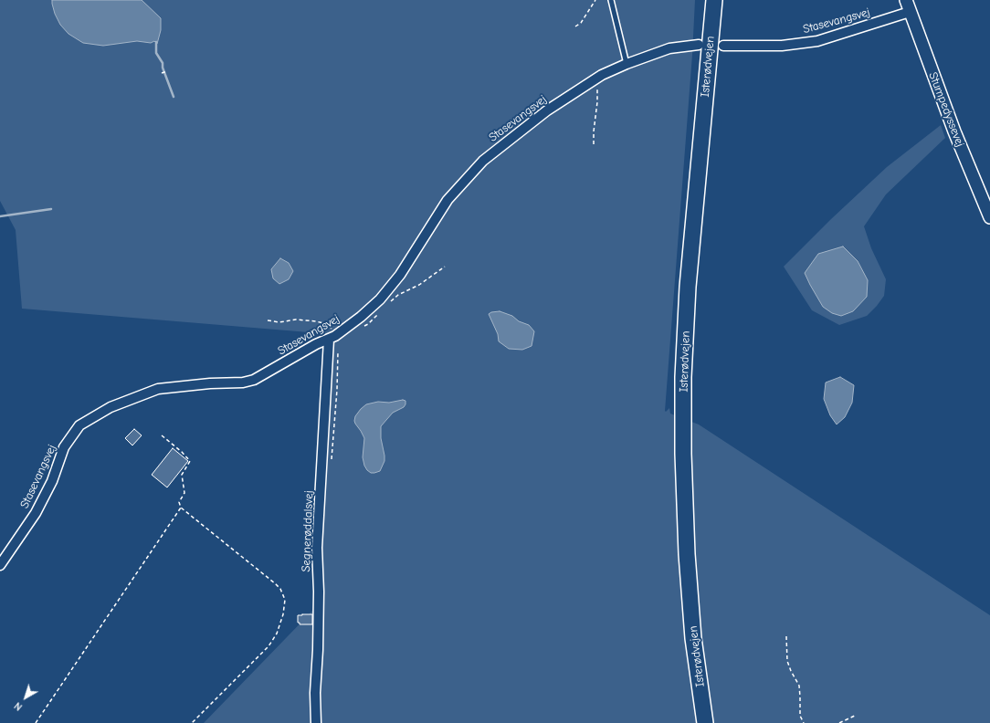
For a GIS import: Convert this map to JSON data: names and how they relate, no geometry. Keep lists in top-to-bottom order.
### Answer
{
  "streets": {
    "highway": ["Isterødvejen"],
    "street": ["Stasevangsvej", "Stumpedyssevej", "Segnerøddalsvej"]
  },
  "crossings": [
    ["Stasevangsvej", "Stumpedyssevej"],
    ["Stasevangsvej", "Segnerøddalsvej"]
  ],
  "north": "bottom left"
}
